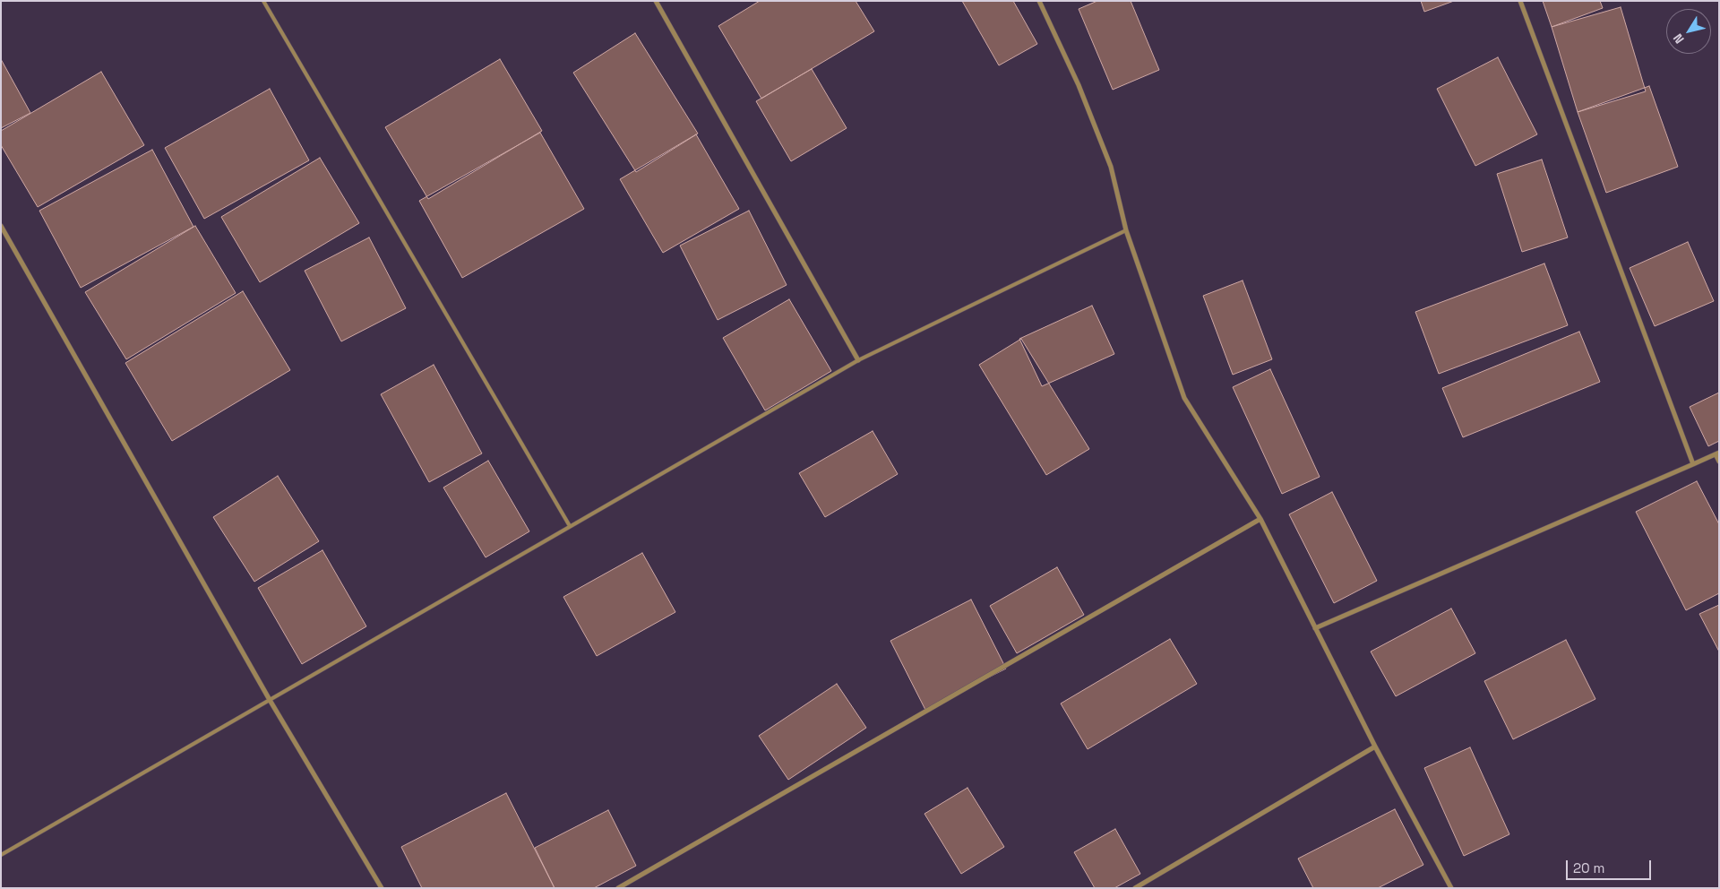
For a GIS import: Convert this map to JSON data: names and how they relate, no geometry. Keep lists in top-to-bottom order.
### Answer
{
  "scale_bar": "20 m",
  "north": "bottom left"
}
